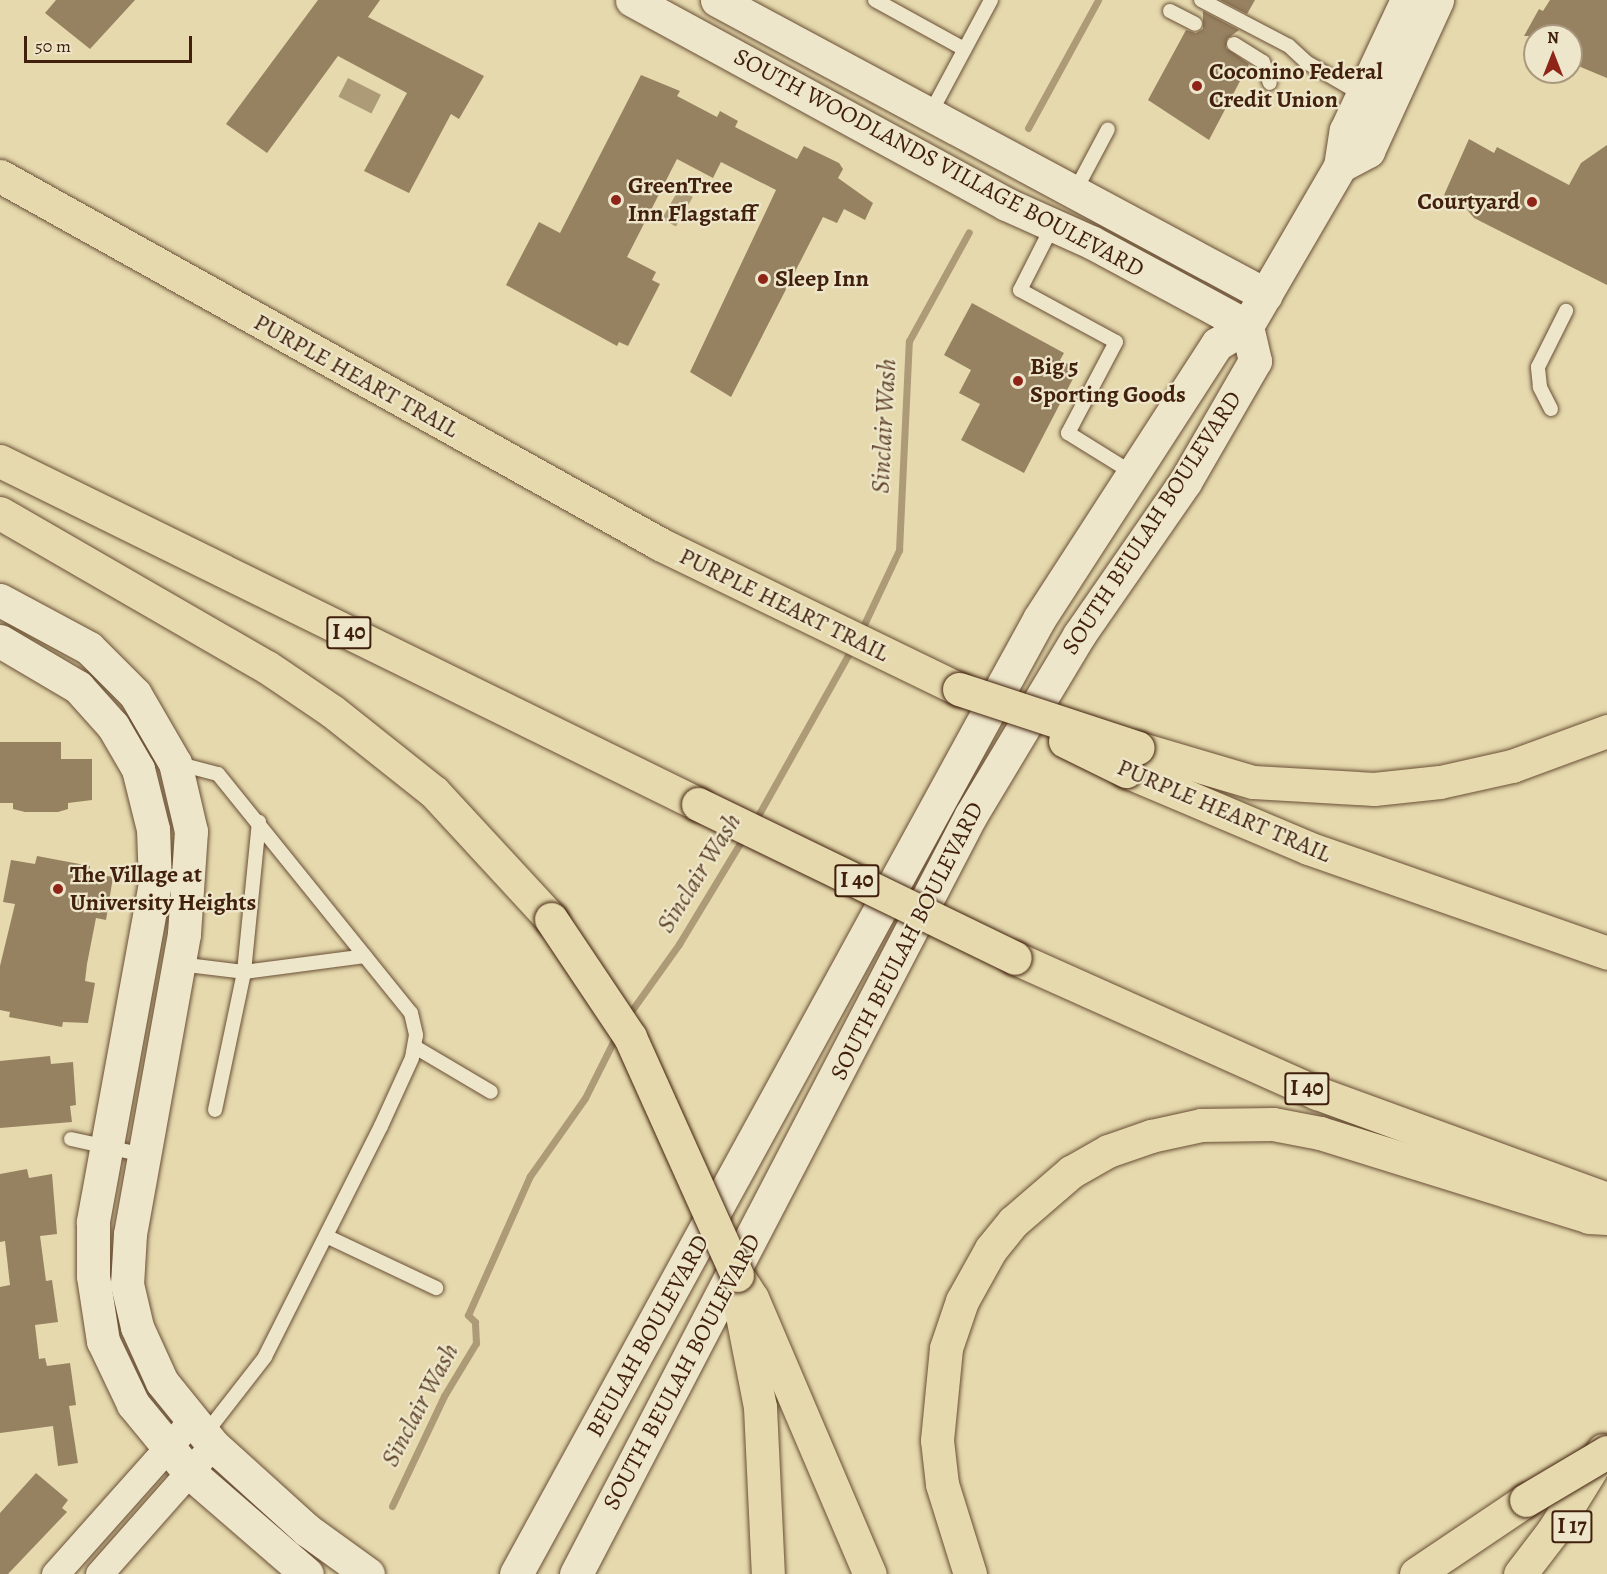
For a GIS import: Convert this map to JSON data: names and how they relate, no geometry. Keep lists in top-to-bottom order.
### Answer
{
  "streets": {
    "highway": ["PURPLE HEART TRAIL", "I 40", "I 17"],
    "street": ["SOUTH WOODLANDS VILLAGE BOULEVARD", "SOUTH BEULAH BOULEVARD", "BEULAH BOULEVARD"]
  },
  "crossings": [
    ["SOUTH WOODLANDS VILLAGE BOULEVARD", "SOUTH BEULAH BOULEVARD"],
    ["SOUTH BEULAH BOULEVARD", "BEULAH BOULEVARD"]
  ],
  "water": ["Sinclair Wash"],
  "places": [
    "Coconino Federal Credit Union",
    "GreenTree Inn Flagstaff",
    "Courtyard",
    "Sleep Inn",
    "Big 5 Sporting Goods",
    "The Village at University Heights"
  ],
  "scale_bar": "50 m",
  "north": "top"
}
